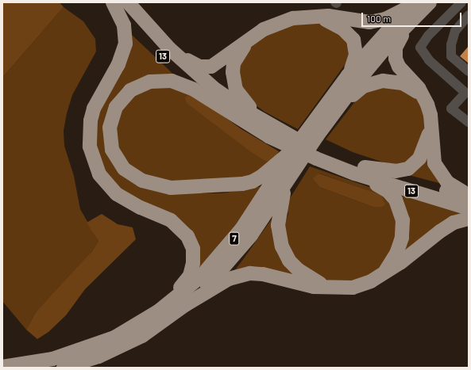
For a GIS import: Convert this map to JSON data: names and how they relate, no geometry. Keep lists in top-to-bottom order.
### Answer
{
  "streets": {
    "highway": ["13", "7"]
  },
  "scale_bar": "100 m"
}
